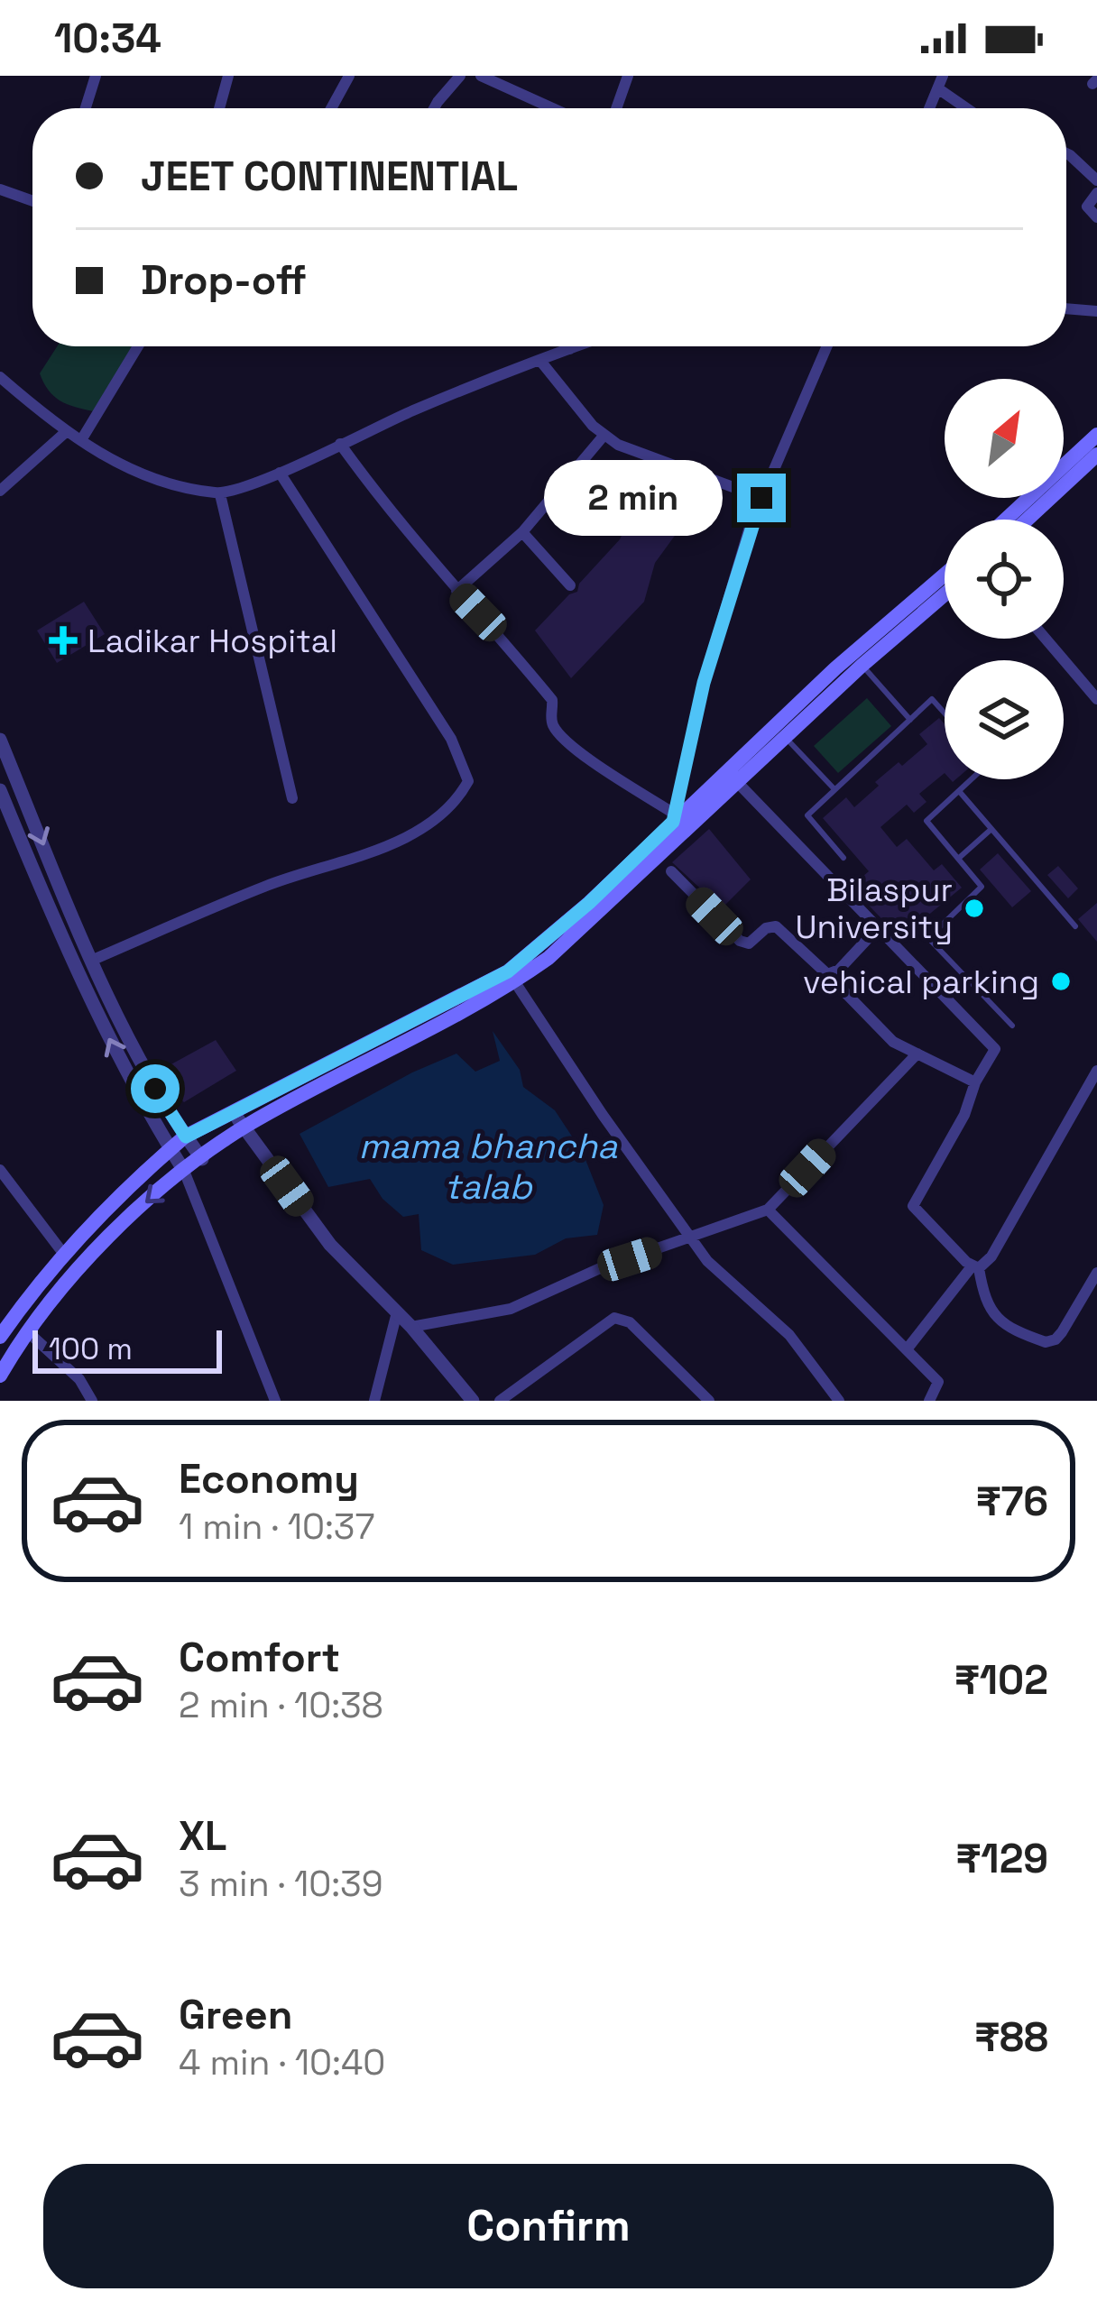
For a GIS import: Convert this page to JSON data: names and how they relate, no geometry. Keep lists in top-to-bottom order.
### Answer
{
  "water": ["mama bhancha talab"],
  "places": {
    "health": ["Ladikar Hospital"],
    "other": ["Bilaspur University", "vehical parking"]
  },
  "scale_bar": "100 m",
  "north": "top right",
  "page": {
    "status": "10:34",
    "banner": ["JEET CONTINENTIAL", "Drop-off"],
    "bubble": "2 min",
    "scale": "100 m",
    "list": [
      {
        "name": "Economy",
        "note": "1 min · 10:37",
        "value": "₹76"
      },
      {
        "name": "Comfort",
        "note": "2 min · 10:38",
        "value": "₹102"
      },
      {
        "name": "XL",
        "note": "3 min · 10:39",
        "value": "₹129"
      },
      {
        "name": "Green",
        "note": "4 min · 10:40",
        "value": "₹88"
      }
    ],
    "buttons": "Confirm"
  }
}
